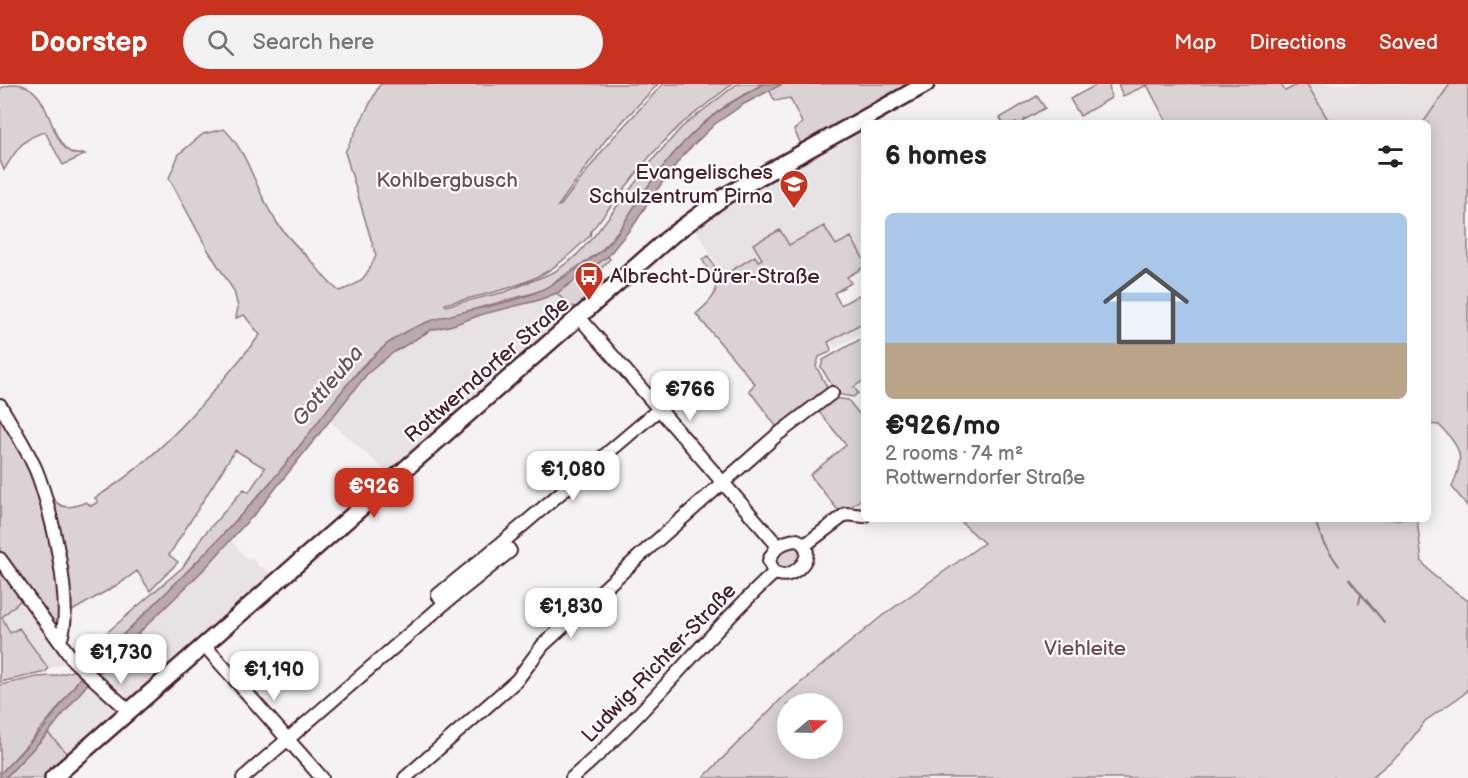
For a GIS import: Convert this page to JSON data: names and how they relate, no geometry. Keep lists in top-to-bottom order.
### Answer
{
  "streets": {
    "main road": ["Rottwerndorfer Straße"],
    "street": ["Ludwig-Richter-Straße"]
  },
  "water": ["Gottleuba"],
  "parks": ["Kohlbergbusch", "Viehleite"],
  "places": {
    "school or university": ["Evangelisches Schulzentrum Pirna"],
    "bus stop": ["Albrecht-Dürer-Straße"]
  },
  "north": "right",
  "page": {
    "header": "Doorstep",
    "search": "Search here",
    "nav": ["Map", "Directions", "Saved"],
    "heading": "6 homes",
    "list": [
      {
        "name": "€926/mo",
        "note": "2 rooms · 74 m² · Rottwerndorfer Straße"
      }
    ],
    "price": [
      "€766",
      "€1,080",
      "€926",
      "€1,830",
      "€1,730",
      "€1,190"
    ]
  }
}
